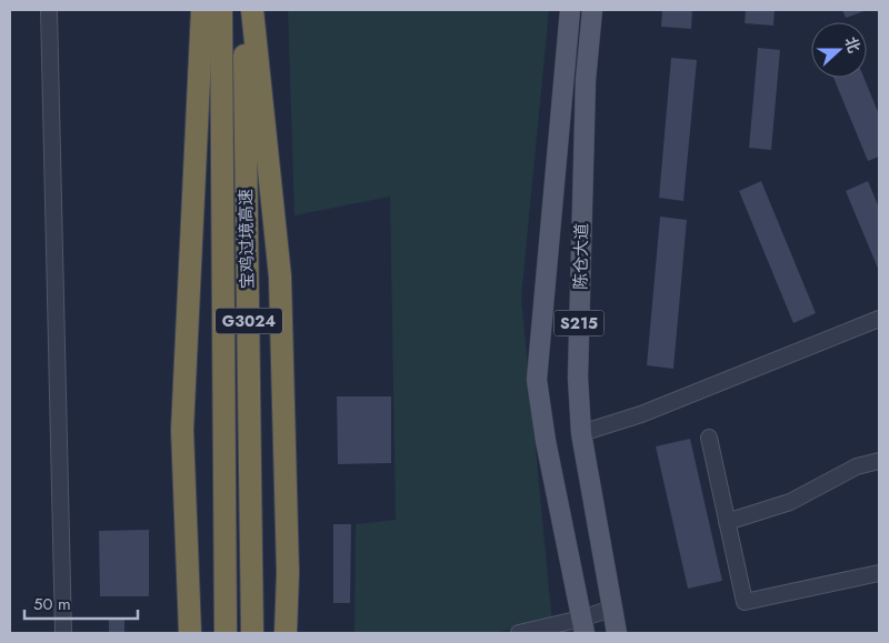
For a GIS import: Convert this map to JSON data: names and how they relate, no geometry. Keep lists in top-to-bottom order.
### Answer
{
  "streets": {
    "highway": ["宝鸡过境高速", "G3024"],
    "main road": ["陈仓大道", "S215"]
  },
  "scale_bar": "50 m",
  "north": "right"
}
